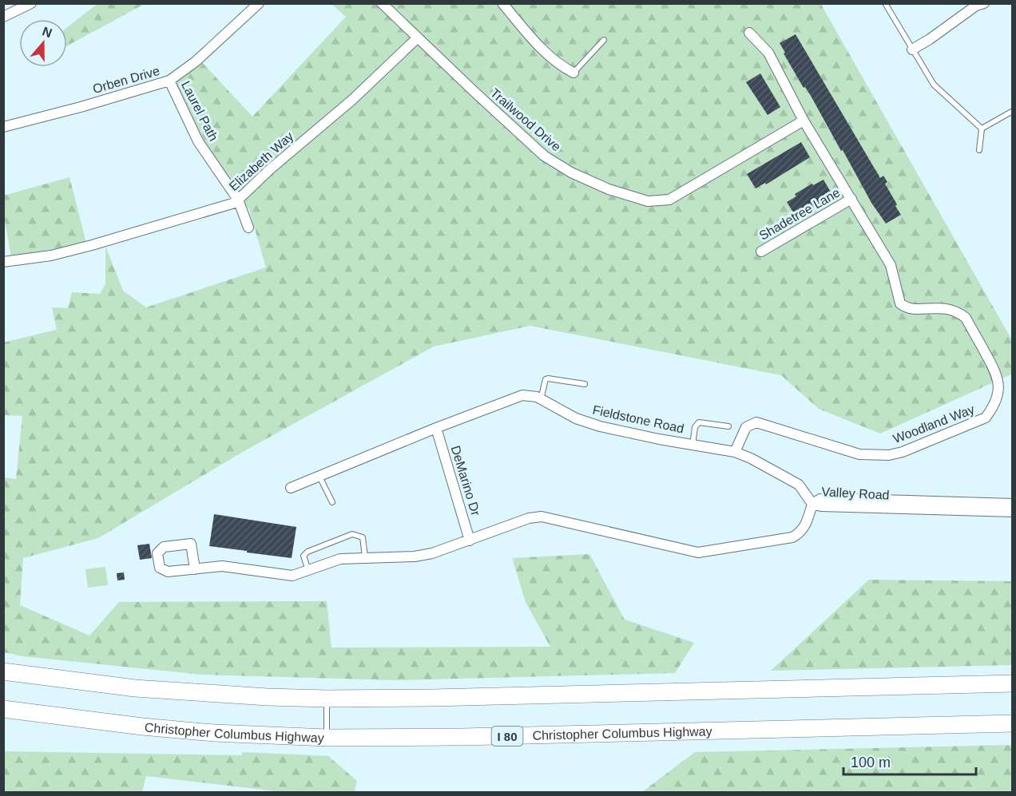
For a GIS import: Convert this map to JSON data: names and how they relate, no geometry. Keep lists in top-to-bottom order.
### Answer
{
  "streets": {
    "highway": ["Christopher Columbus Highway", "I 80"],
    "street": [
      "Orben Drive",
      "Laurel Path",
      "Trailwood Drive",
      "Elizabeth Way",
      "Shadetree Lane",
      "Fieldstone Road",
      "Woodland Way",
      "DeMarino Dr",
      "Valley Road"
    ]
  },
  "crossings": [
    ["Orben Drive", "Laurel Path"],
    ["Laurel Path", "Elizabeth Way"],
    ["Trailwood Drive", "Elizabeth Way"],
    ["Trailwood Drive", "Woodland Way"],
    ["Shadetree Lane", "Woodland Way"],
    ["Fieldstone Road", "Woodland Way"],
    ["Fieldstone Road", "DeMarino Dr"],
    ["Fieldstone Road", "Valley Road"]
  ],
  "scale_bar": "100 m",
  "north": "top"
}
